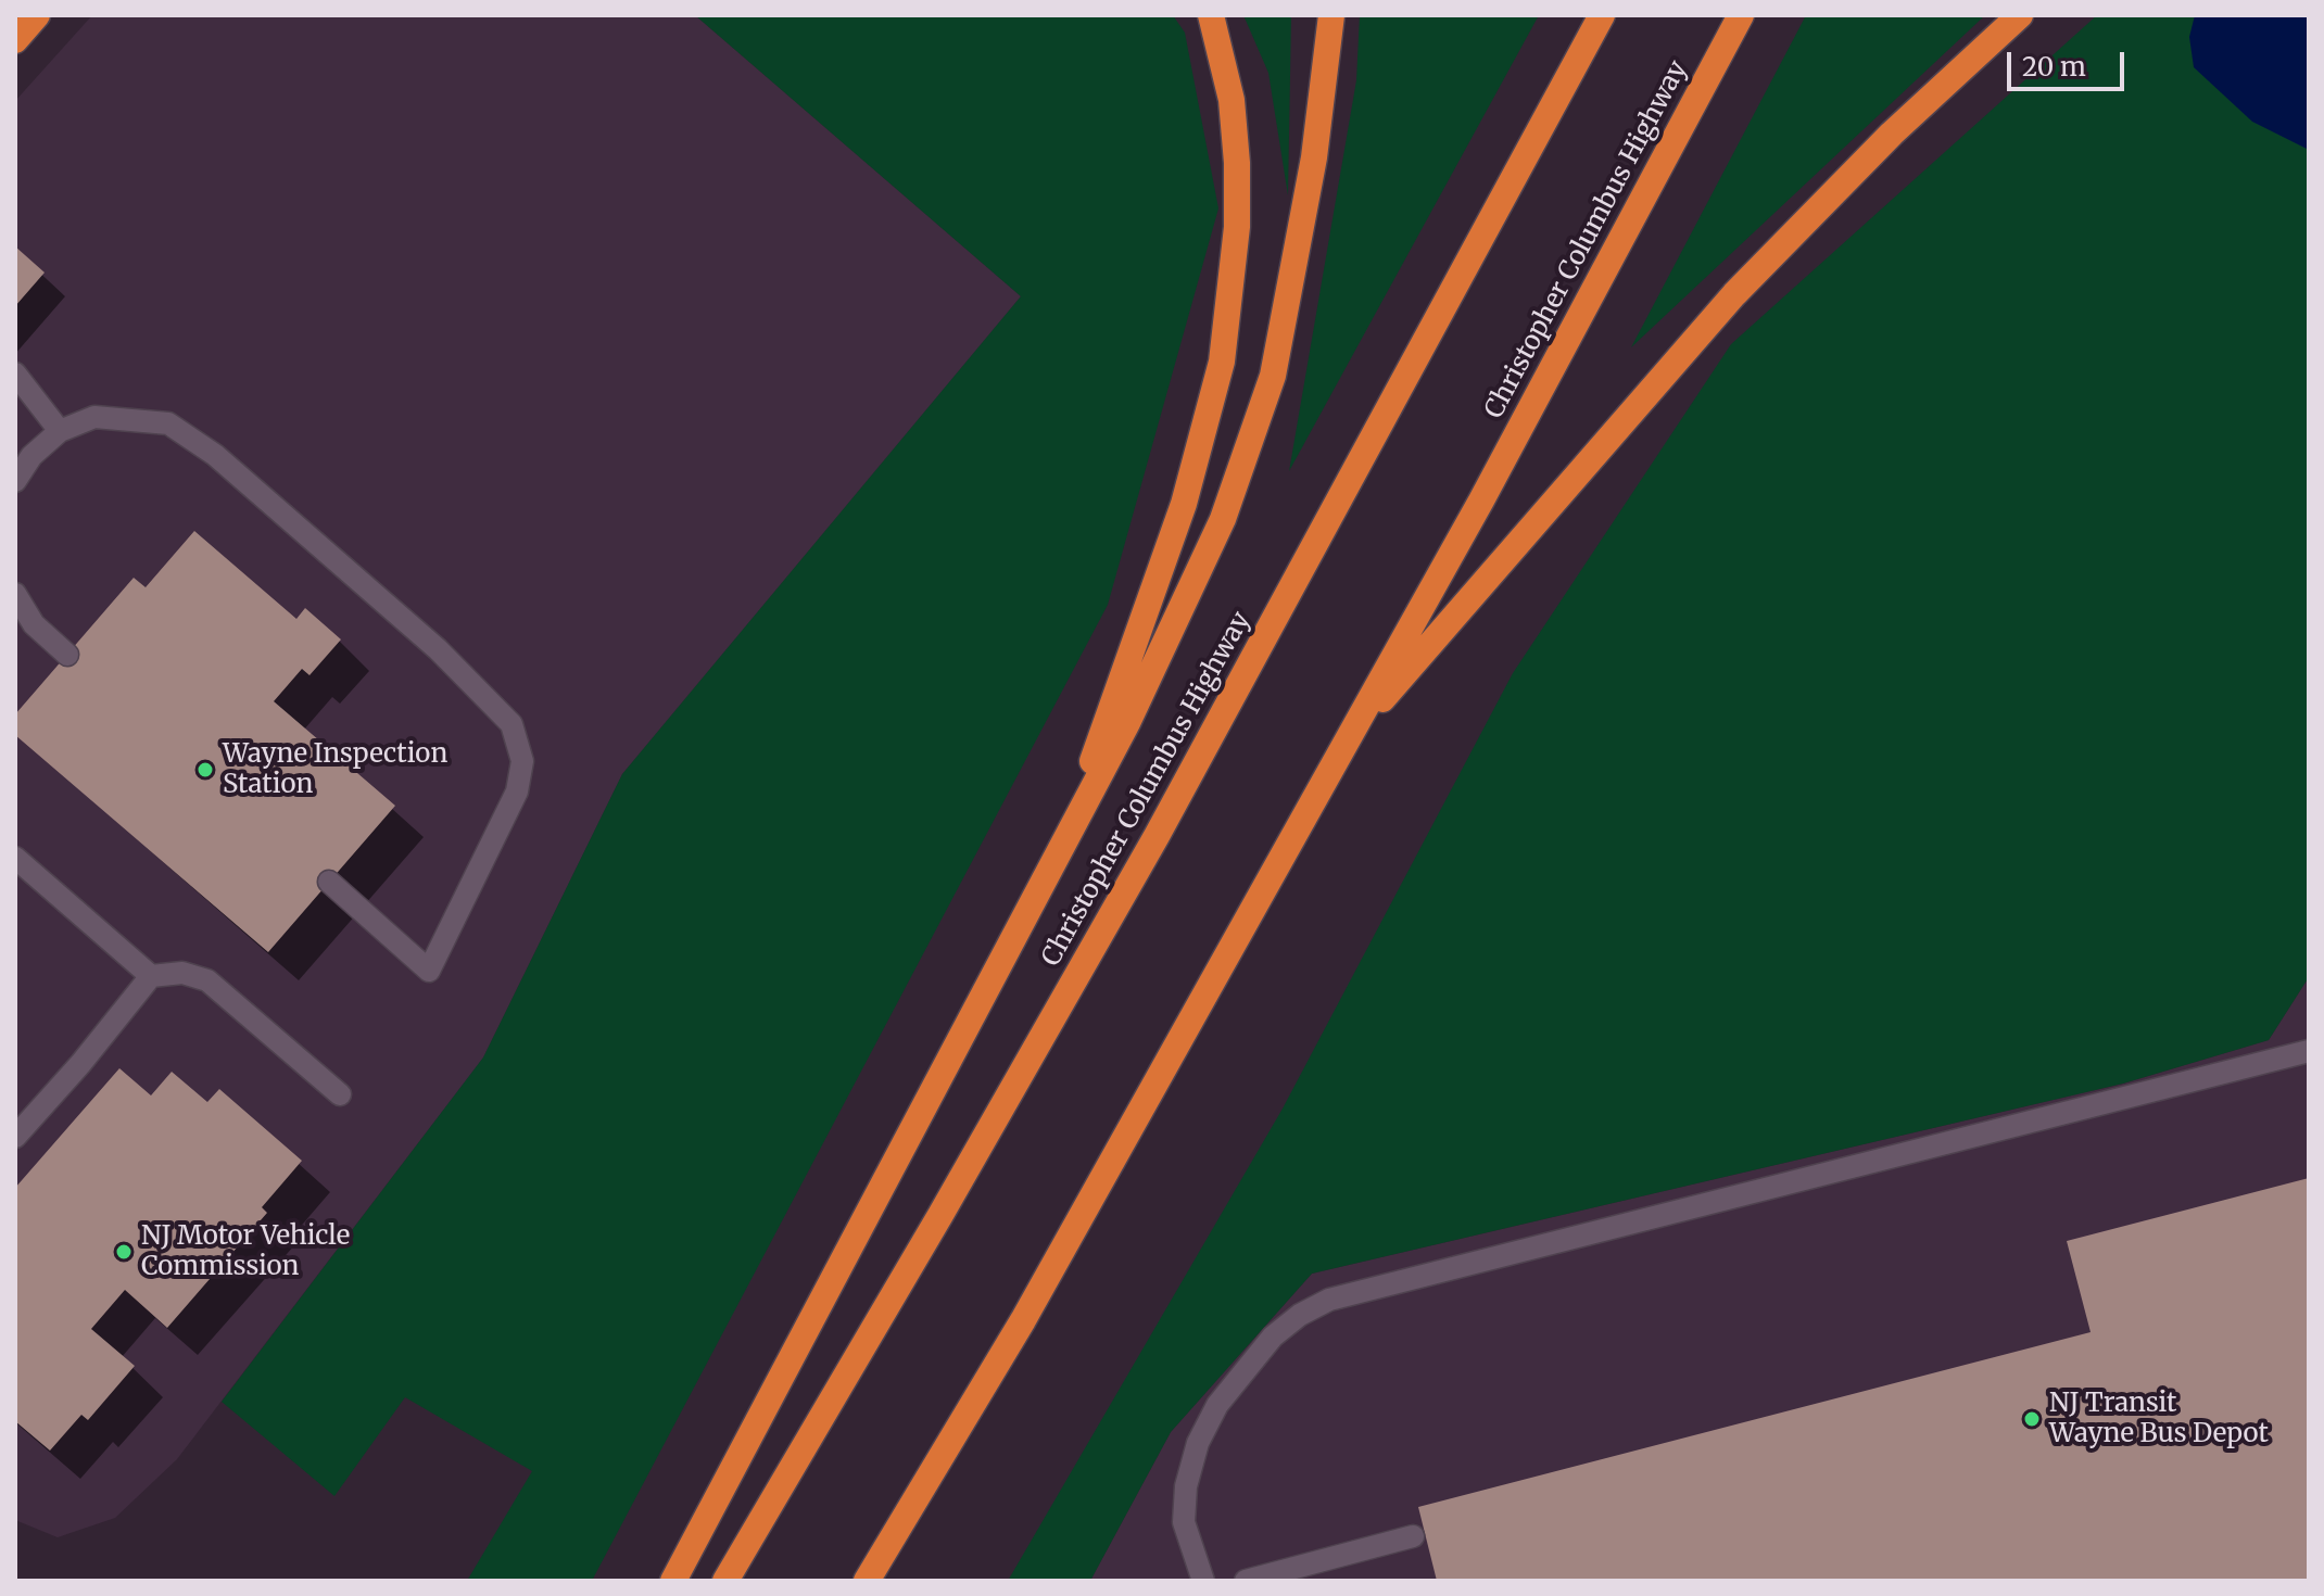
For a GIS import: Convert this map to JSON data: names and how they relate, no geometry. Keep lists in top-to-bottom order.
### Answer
{
  "streets": {
    "highway": ["Christopher Columbus Highway"]
  },
  "places": ["Wayne Inspection Station", "NJ Motor Vehicle Commission", "NJ Transit Wayne Bus Depot"],
  "scale_bar": "20 m"
}
